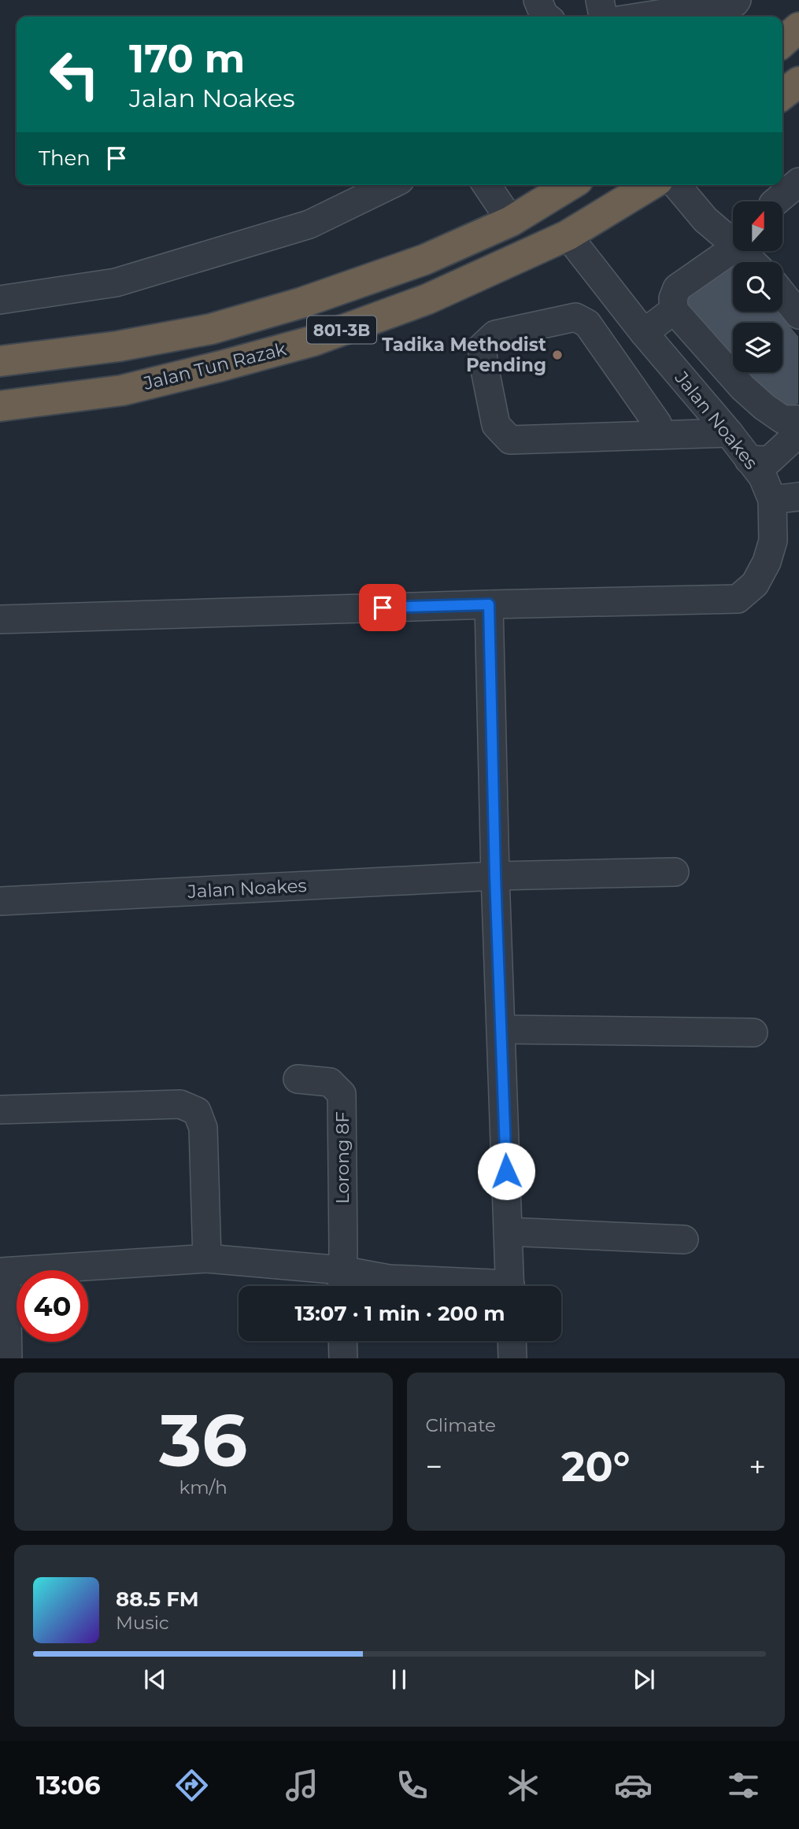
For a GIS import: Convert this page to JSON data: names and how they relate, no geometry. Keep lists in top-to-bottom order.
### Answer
{
  "streets": {
    "highway": ["801-3B", "Jalan Tun Razak"],
    "street": ["Jalan Noakes", "Lorong 8F"]
  },
  "crossings": [
    ["Jalan Tun Razak", "Jalan Noakes"]
  ],
  "places": ["Tadika Methodist Pending"],
  "north": "top",
  "page": {
    "turn": ["170 m", "Jalan Noakes"],
    "then": "Then",
    "limit": "40",
    "trip": "13:07 · 1 min · 200 m",
    "tile": [
      ["36", "km/h"],
      "Climate"
    ],
    "heat": ["−", "20°", "+"],
    "song": ["88.5 FM", "Music"],
    "tabs": "13:06"
  }
}
